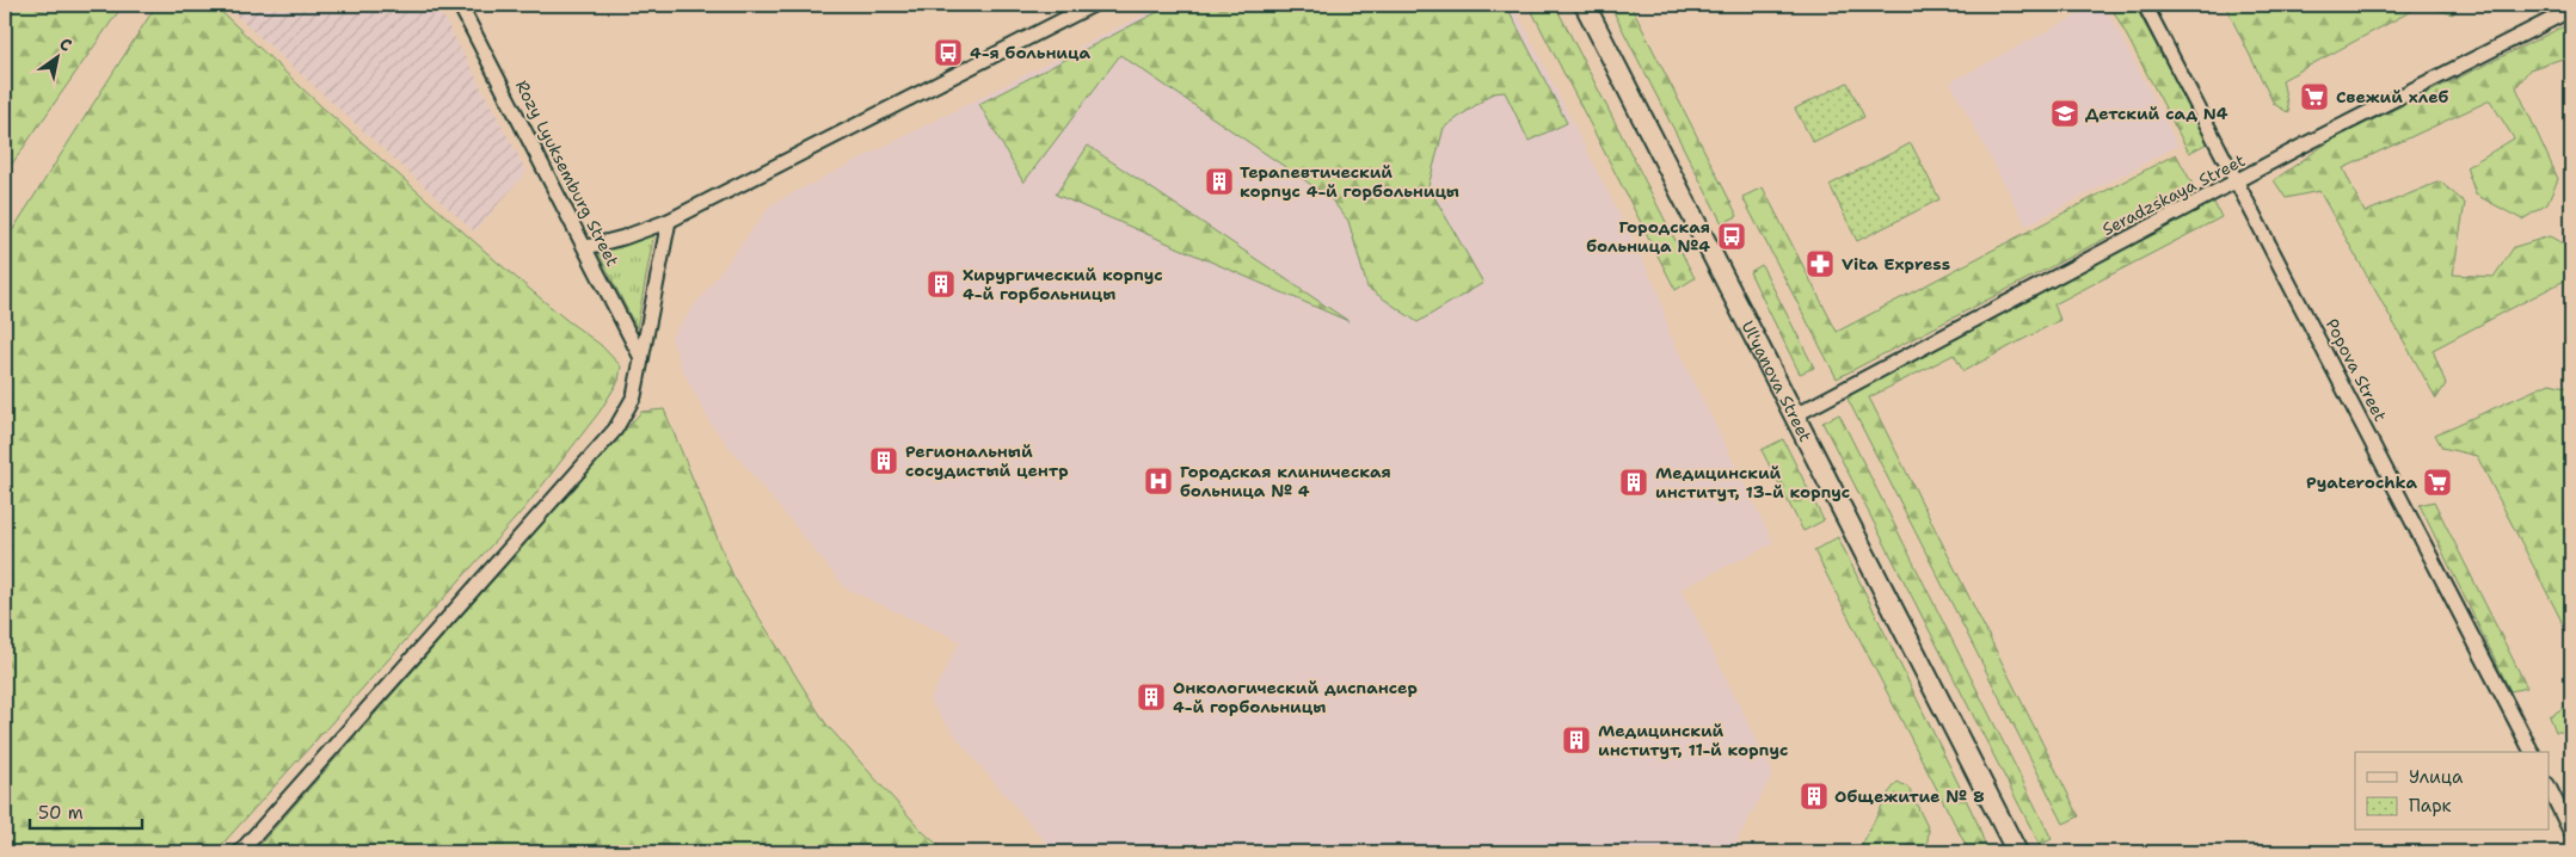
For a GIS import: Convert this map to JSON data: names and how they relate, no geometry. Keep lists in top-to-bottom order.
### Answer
{
  "streets": {
    "main road": ["Ul'yanova Street"],
    "street": ["Rozy Lyuksemburg Street", "Seradzskaya Street", "Popova Street"]
  },
  "crossings": [
    ["Seradzskaya Street", "Popova Street"],
    ["Seradzskaya Street", "Ul'yanova Street"]
  ],
  "places": {
    "bus stop": ["4-я больница", "Городская больница №4"],
    "supermarket": ["Свежий хлеб", "Pyaterochka"],
    "school or university": ["Детский сад N4"],
    "building": [
      "Терапевтический корпус 4-й горбольницы",
      "Хирургический корпус 4-й горбольницы",
      "Региональный сосудистый центр",
      "Медицинский институт, 13-й корпус",
      "Онкологический диспансер 4-й горбольницы",
      "Медицинский институт, 11-й корпус",
      "Общежитие № 8"
    ],
    "pharmacy": ["Vita Express"],
    "hospital": ["Городская клиническая больница № 4"]
  },
  "legend": ["Улица", "Парк"],
  "scale_bar": "50 m",
  "north": "top right"
}
